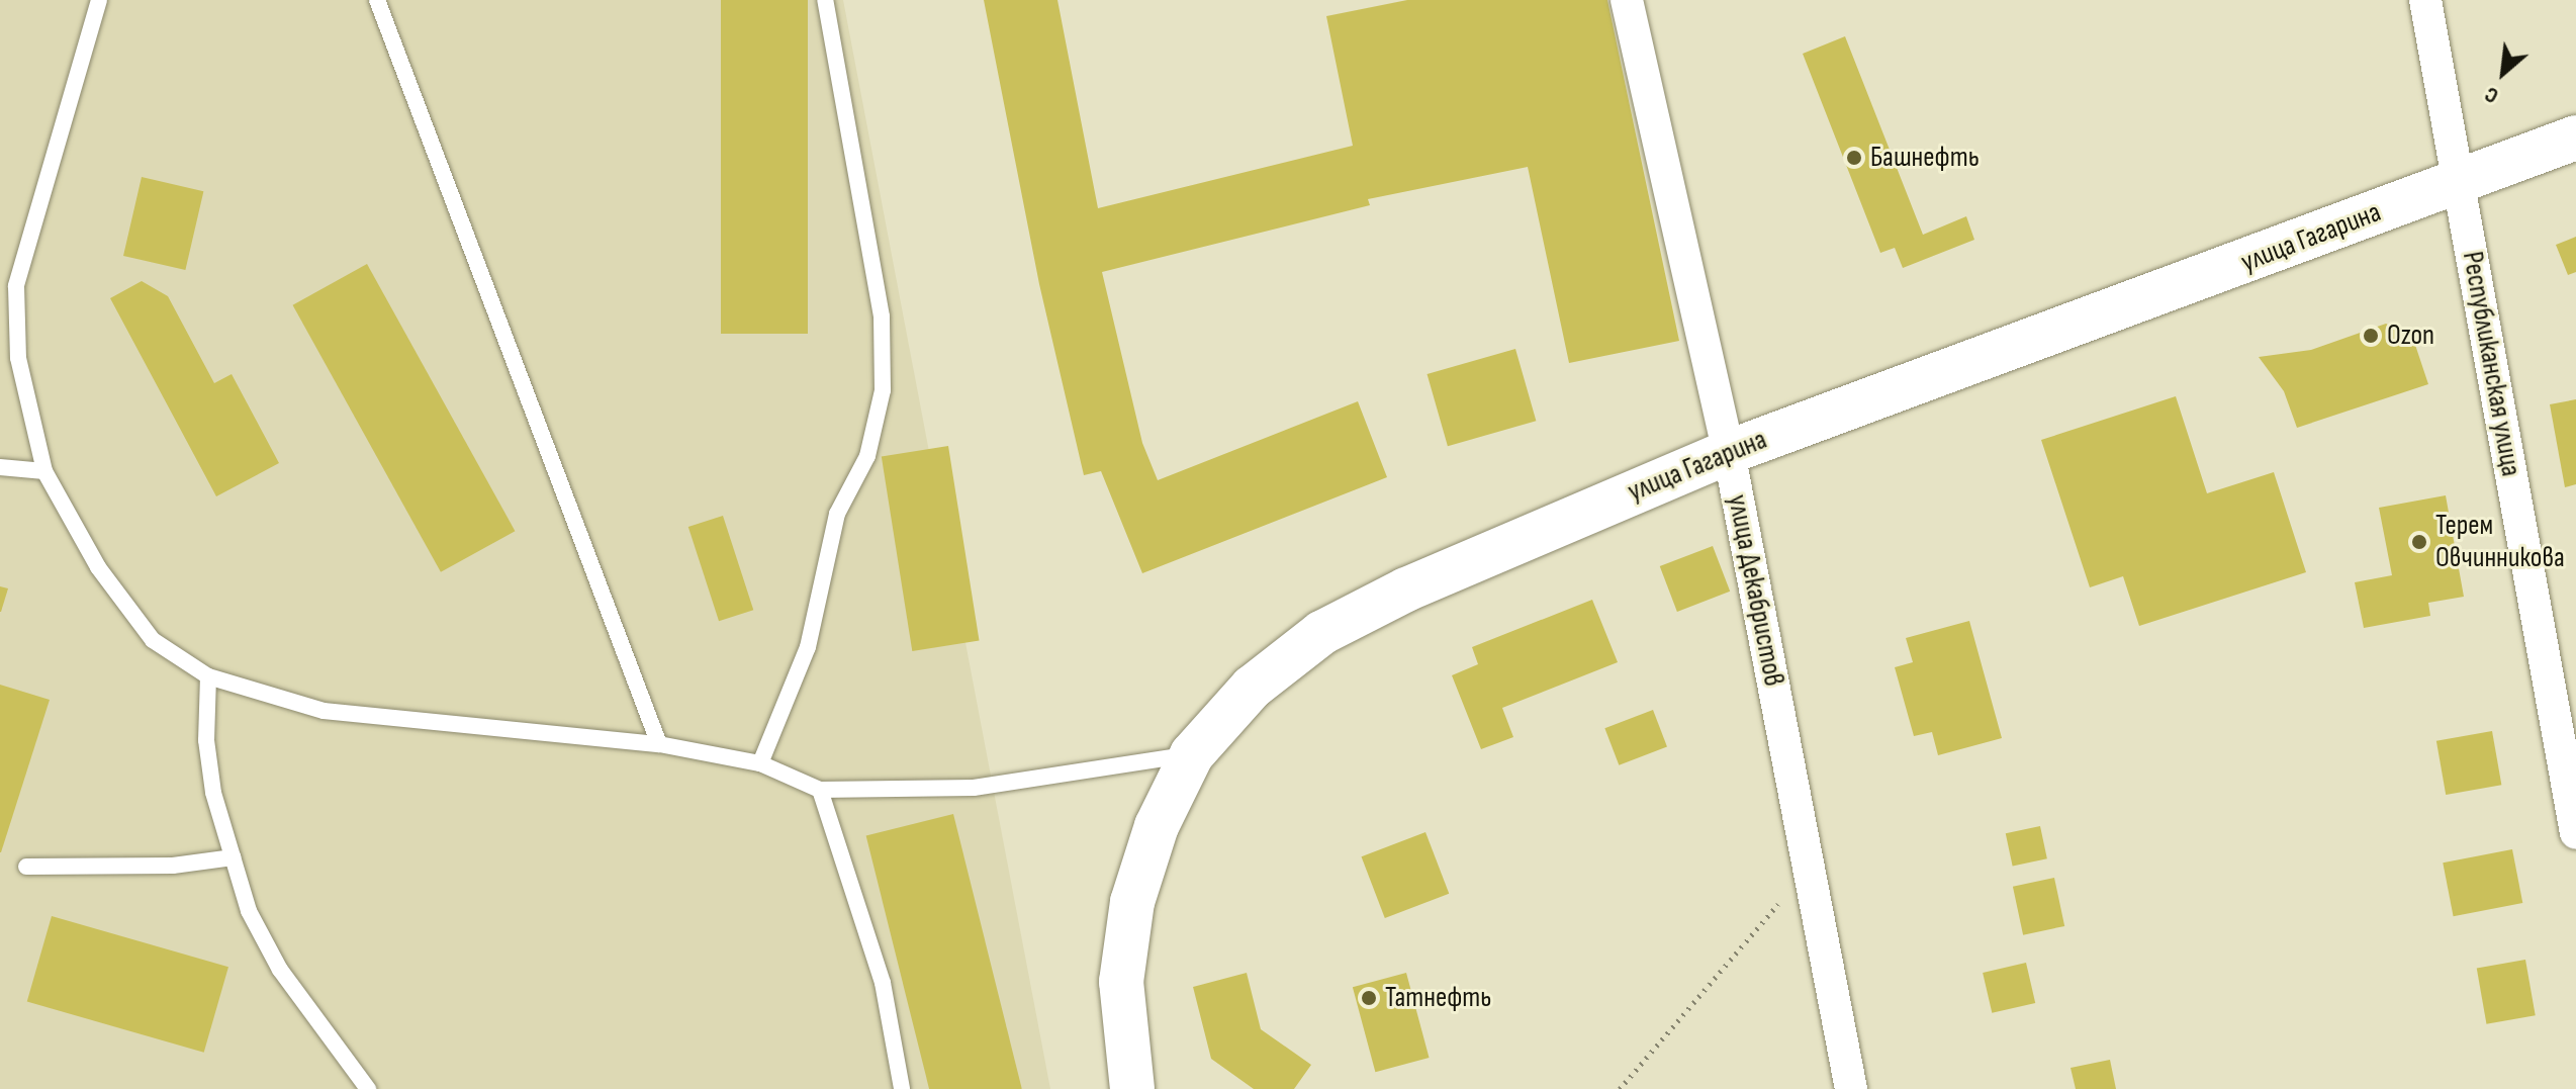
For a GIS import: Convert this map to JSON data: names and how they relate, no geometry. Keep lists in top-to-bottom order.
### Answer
{
  "streets": {
    "main road": ["улица Гагарина"],
    "street": ["Республиканская улица", "улица Декабристов"]
  },
  "crossings": [
    ["улица Гагарина", "Республиканская улица"],
    ["улица Гагарина", "улица Декабристов"]
  ],
  "places": [
    "Башнефть",
    "Ozon",
    "Терем Овчинникова",
    "Татнефть"
  ],
  "north": "bottom left"
}
